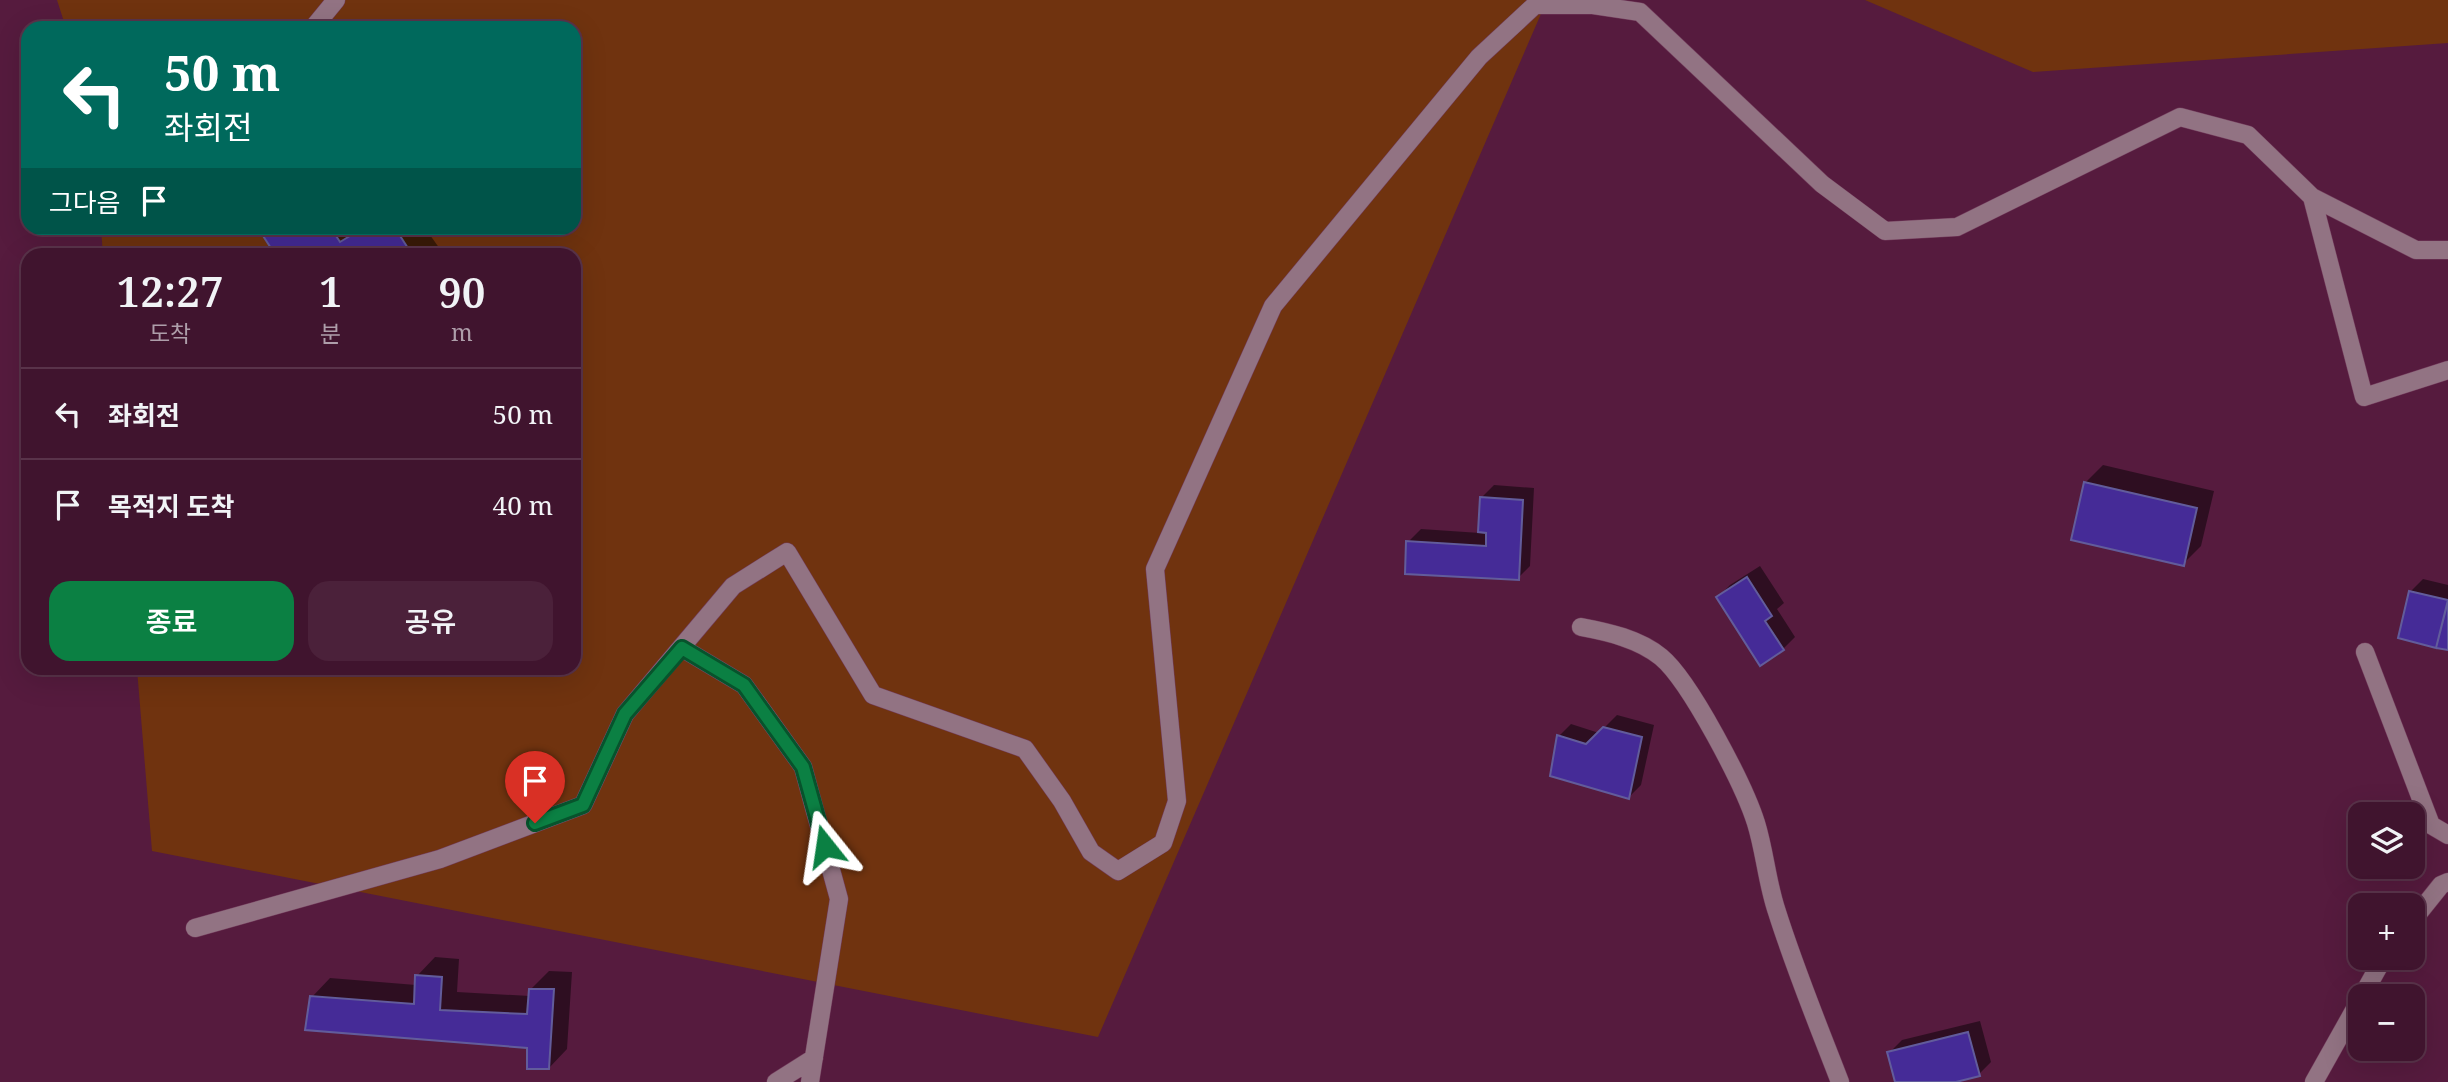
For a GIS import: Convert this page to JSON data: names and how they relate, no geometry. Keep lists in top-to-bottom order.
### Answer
{
  "page": {
    "turn": ["50 m", "좌회전"],
    "then": "그다음",
    "eta": [
      "12:27",
      "도착",
      "1",
      "분",
      "90",
      "m"
    ],
    "list": [
      {
        "name": "좌회전",
        "value": "50 m"
      },
      {
        "name": "목적지 도착",
        "value": "40 m"
      }
    ],
    "buttons": ["종료", "공유"],
    "map_buttons": ["+", "−"]
  }
}
